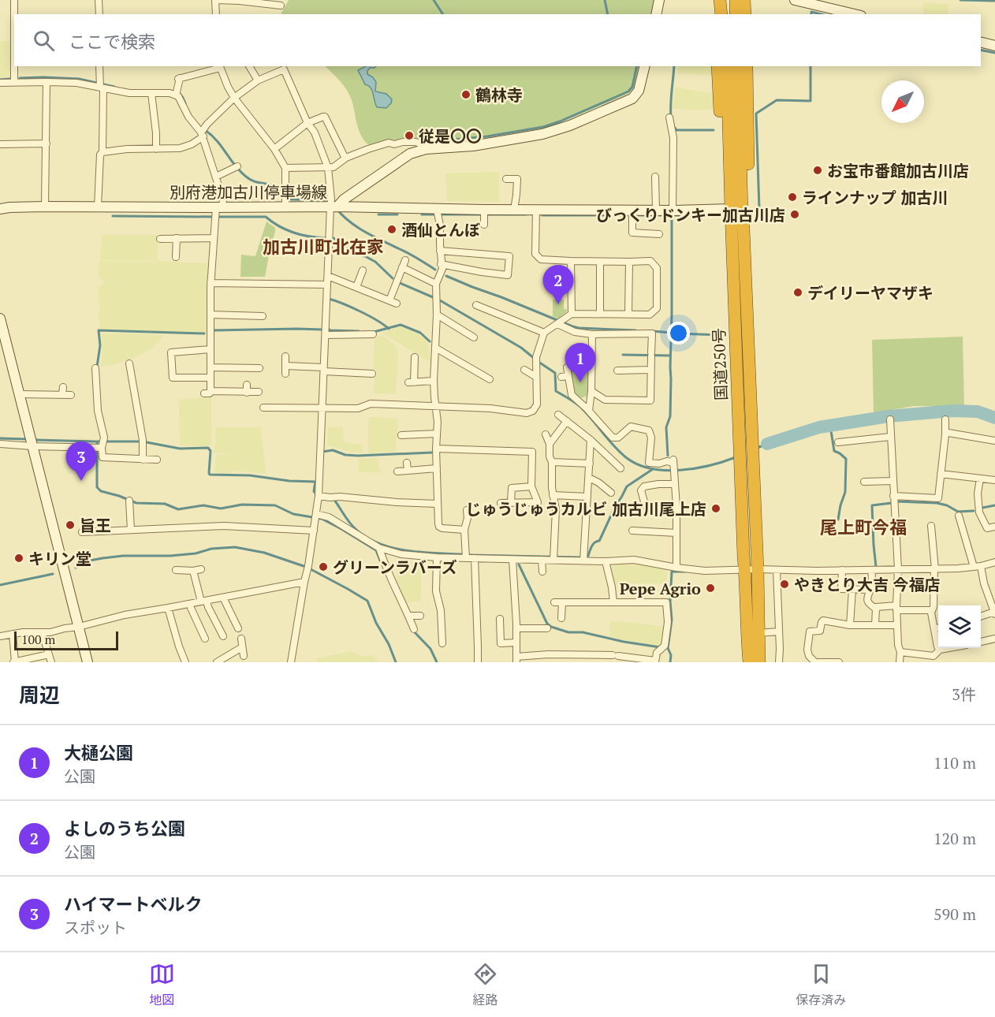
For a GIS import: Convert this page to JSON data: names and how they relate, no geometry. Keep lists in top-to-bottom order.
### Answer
{
  "streets": {
    "highway": ["国道250号"],
    "street": ["別府港加古川停車場線"]
  },
  "districts": ["加古川町北在家", "尾上町今福"],
  "places": [
    "鶴林寺",
    "従是〇〇",
    "お宝市番館加古川店",
    "ラインナップ 加古川",
    "びっくりドンキー加古川店",
    "酒仙とんぼ",
    "デイリーヤマザキ",
    "じゅうじゅうカルビ 加古川尾上店",
    "旨王",
    "キリン堂",
    "グリーンラバーズ",
    "やきとり大吉 今福店",
    "Pepe Agrio"
  ],
  "scale_bar": "100 m",
  "north": "bottom left",
  "page": {
    "search": "ここで検索",
    "pins": ["2", "1", "3"],
    "scale": "100 m",
    "heading": ["周辺", "3件"],
    "list": [
      {
        "mark": "1",
        "name": "大樋公園",
        "note": "公園",
        "value": "110 m"
      },
      {
        "mark": "2",
        "name": "よしのうち公園",
        "note": "公園",
        "value": "120 m"
      },
      {
        "mark": "3",
        "name": "ハイマートベルク",
        "note": "スポット",
        "value": "590 m"
      }
    ],
    "nav": ["地図", "経路", "保存済み"]
  }
}
